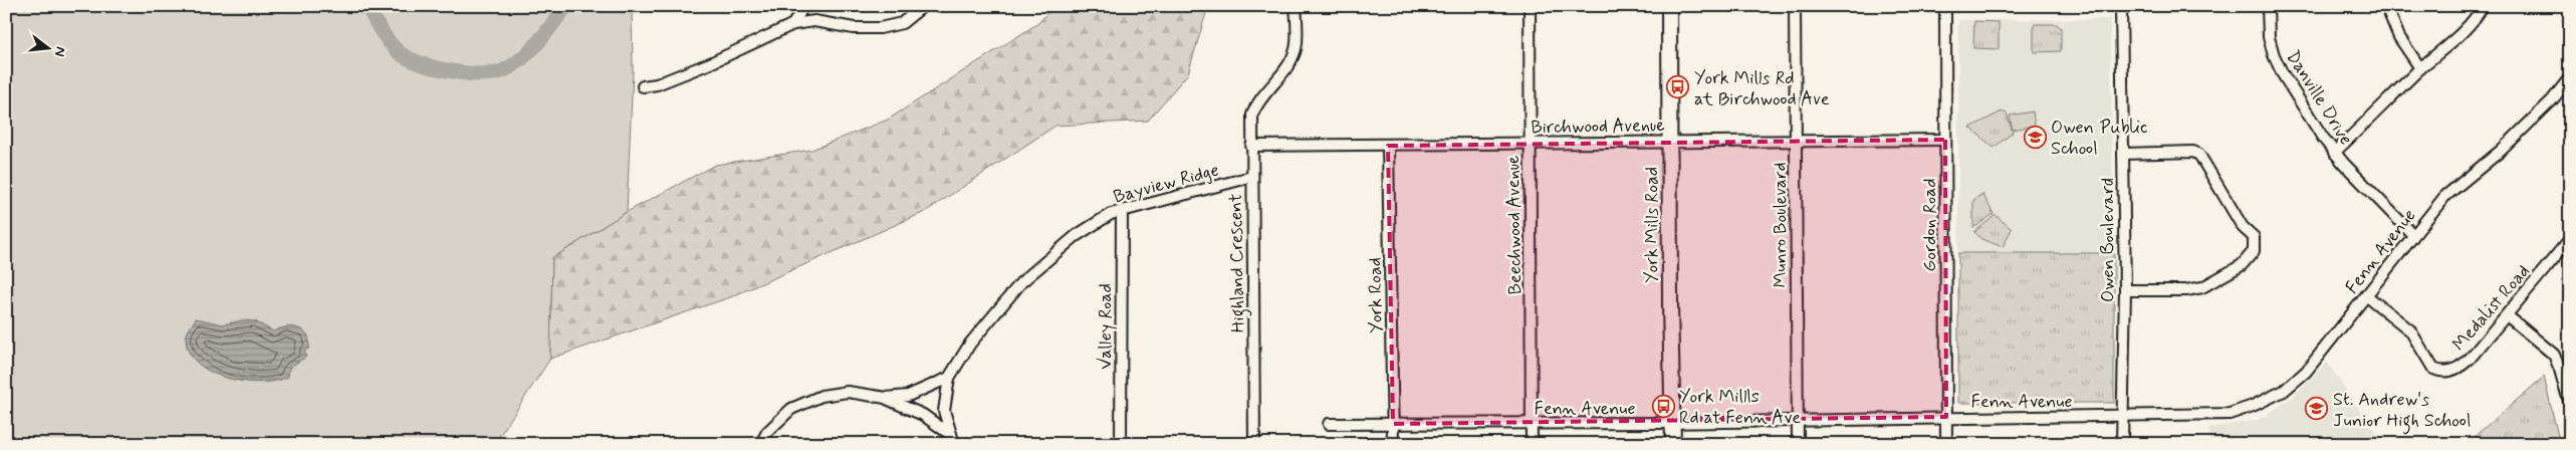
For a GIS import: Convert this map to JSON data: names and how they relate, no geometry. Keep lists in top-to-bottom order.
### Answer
{
  "streets": {
    "main road": ["York Mills Road"],
    "street": [
      "Danville Drive",
      "Birchwood Avenue",
      "Bayview Ridge",
      "Beechwood Avenue",
      "Munro Boulevard",
      "Gordon Road",
      "Owen Boulevard",
      "Fenn Avenue",
      "Highland Crescent",
      "York Road",
      "Medalist Road",
      "Valley Road"
    ]
  },
  "crossings": [
    ["Danville Drive", "Fenn Avenue"],
    ["Birchwood Avenue", "Beechwood Avenue"],
    ["Birchwood Avenue", "York Mills Road"],
    ["Birchwood Avenue", "Munro Boulevard"],
    ["Birchwood Avenue", "Gordon Road"],
    ["Birchwood Avenue", "Highland Crescent"],
    ["Birchwood Avenue", "York Road"],
    ["Bayview Ridge", "Highland Crescent"],
    ["Bayview Ridge", "Valley Road"],
    ["Beechwood Avenue", "Fenn Avenue"],
    ["York Mills Road", "Fenn Avenue"],
    ["Munro Boulevard", "Fenn Avenue"],
    ["Gordon Road", "Fenn Avenue"],
    ["Owen Boulevard", "Fenn Avenue"],
    ["Fenn Avenue", "York Road"],
    ["Fenn Avenue", "Medalist Road"]
  ],
  "places": {
    "bus stop": ["York Mills Rd at Birchwood Ave", "York Millls Rd at Fenn Ave"],
    "school or university": ["Owen Public School", "St. Andrew's Junior High School"]
  },
  "north": "right"
}
